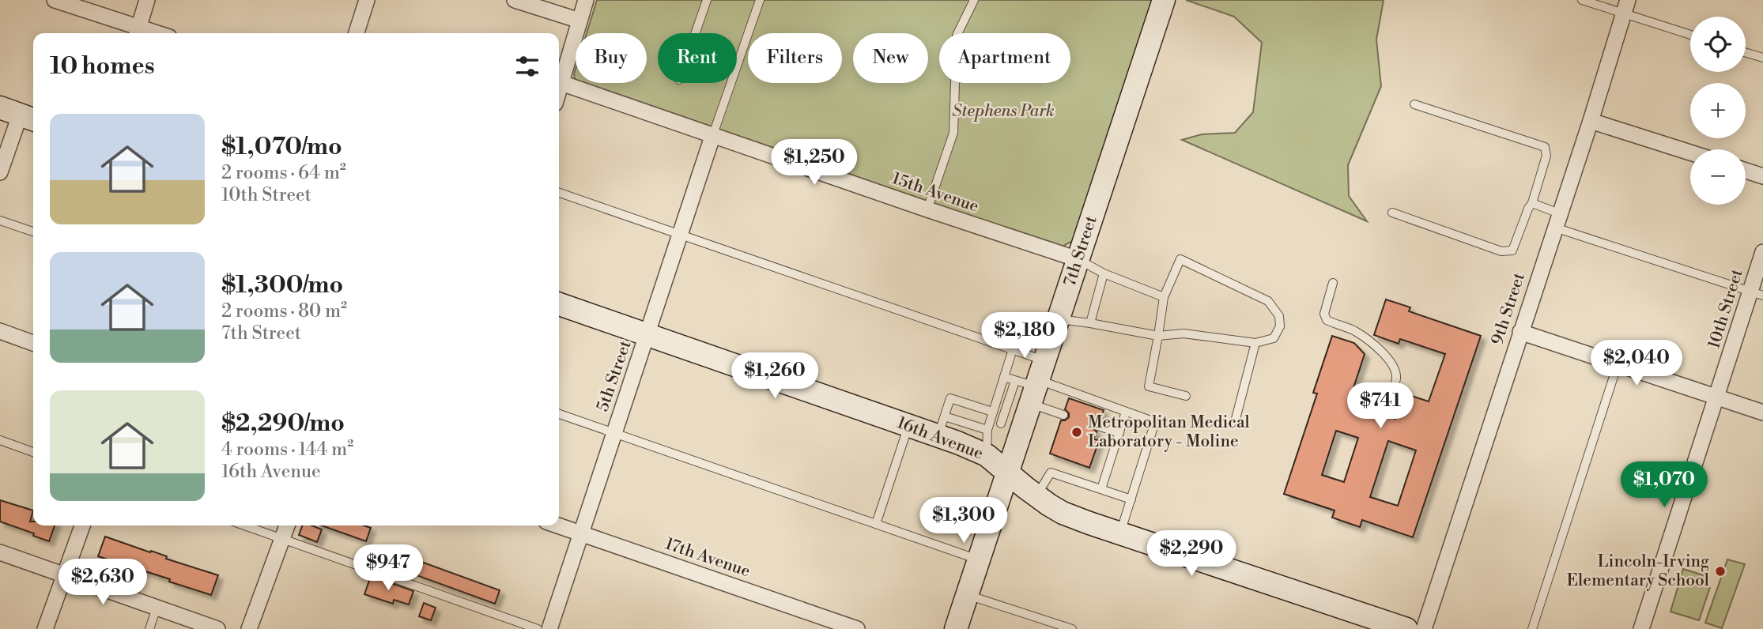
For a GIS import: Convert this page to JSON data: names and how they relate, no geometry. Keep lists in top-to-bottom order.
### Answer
{
  "streets": {
    "street": [
      "15th Avenue",
      "7th Street",
      "9th Street",
      "10th Street",
      "5th Street",
      "16th Avenue",
      "17th Avenue"
    ]
  },
  "crossings": [
    ["15th Avenue", "7th Street"],
    ["15th Avenue", "5th Street"],
    ["7th Street", "16th Avenue"],
    ["5th Street", "16th Avenue"],
    ["5th Street", "17th Avenue"]
  ],
  "parks": ["Stephens Park"],
  "places": ["Metropolitan Medical Laboratory - Moline", "Lincoln-Irving Elementary School"],
  "page": {
    "map_buttons": ["+", "−"],
    "chip": [
      "Buy",
      "Rent",
      "Filters",
      "New",
      "Apartment"
    ],
    "heading": "10 homes",
    "list": [
      {
        "name": "$1,070/mo",
        "note": "2 rooms · 64 m² · 10th Street"
      },
      {
        "name": "$1,300/mo",
        "note": "2 rooms · 80 m² · 7th Street"
      },
      {
        "name": "$2,290/mo",
        "note": "4 rooms · 144 m² · 16th Avenue"
      }
    ],
    "price": [
      "$1,250",
      "$2,180",
      "$2,040",
      "$1,260",
      "$741",
      "$1,070",
      "$1,300",
      "$2,290",
      "$947",
      "$2,630"
    ]
  }
}
